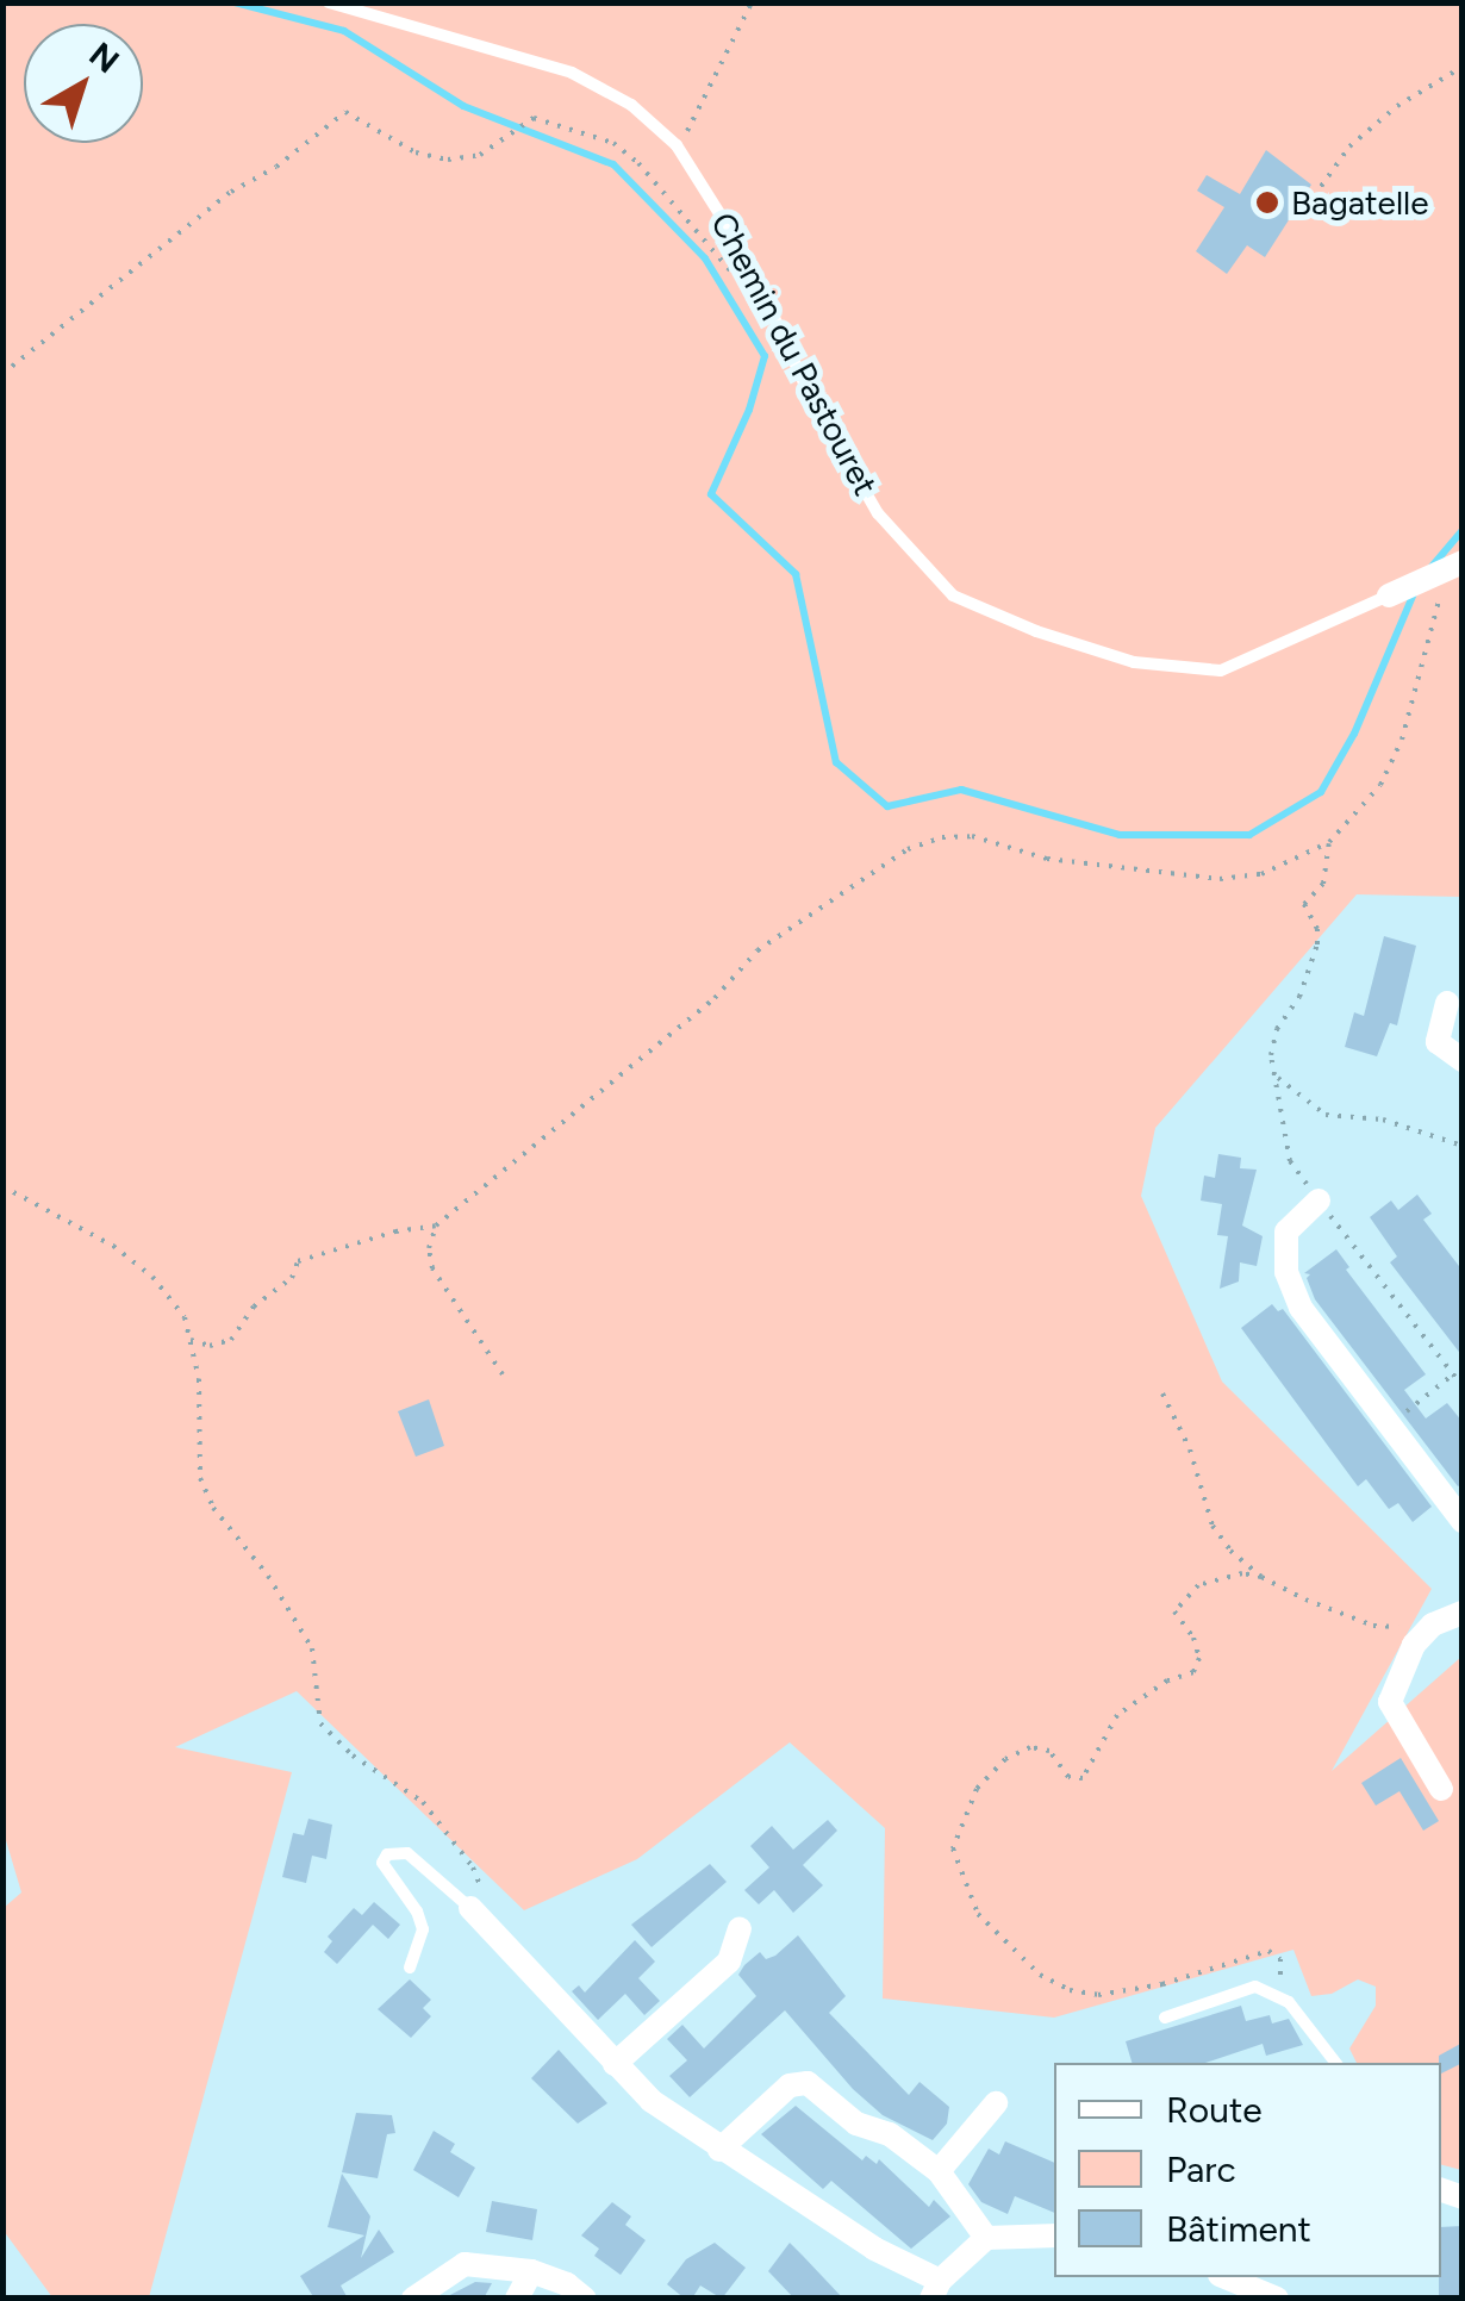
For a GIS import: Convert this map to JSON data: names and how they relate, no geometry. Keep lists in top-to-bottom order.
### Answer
{
  "streets": {
    "street": ["Chemin du Pastouret"]
  },
  "places": ["Bagatelle"],
  "legend": ["Route", "Parc", "Bâtiment"],
  "north": "top right"
}
